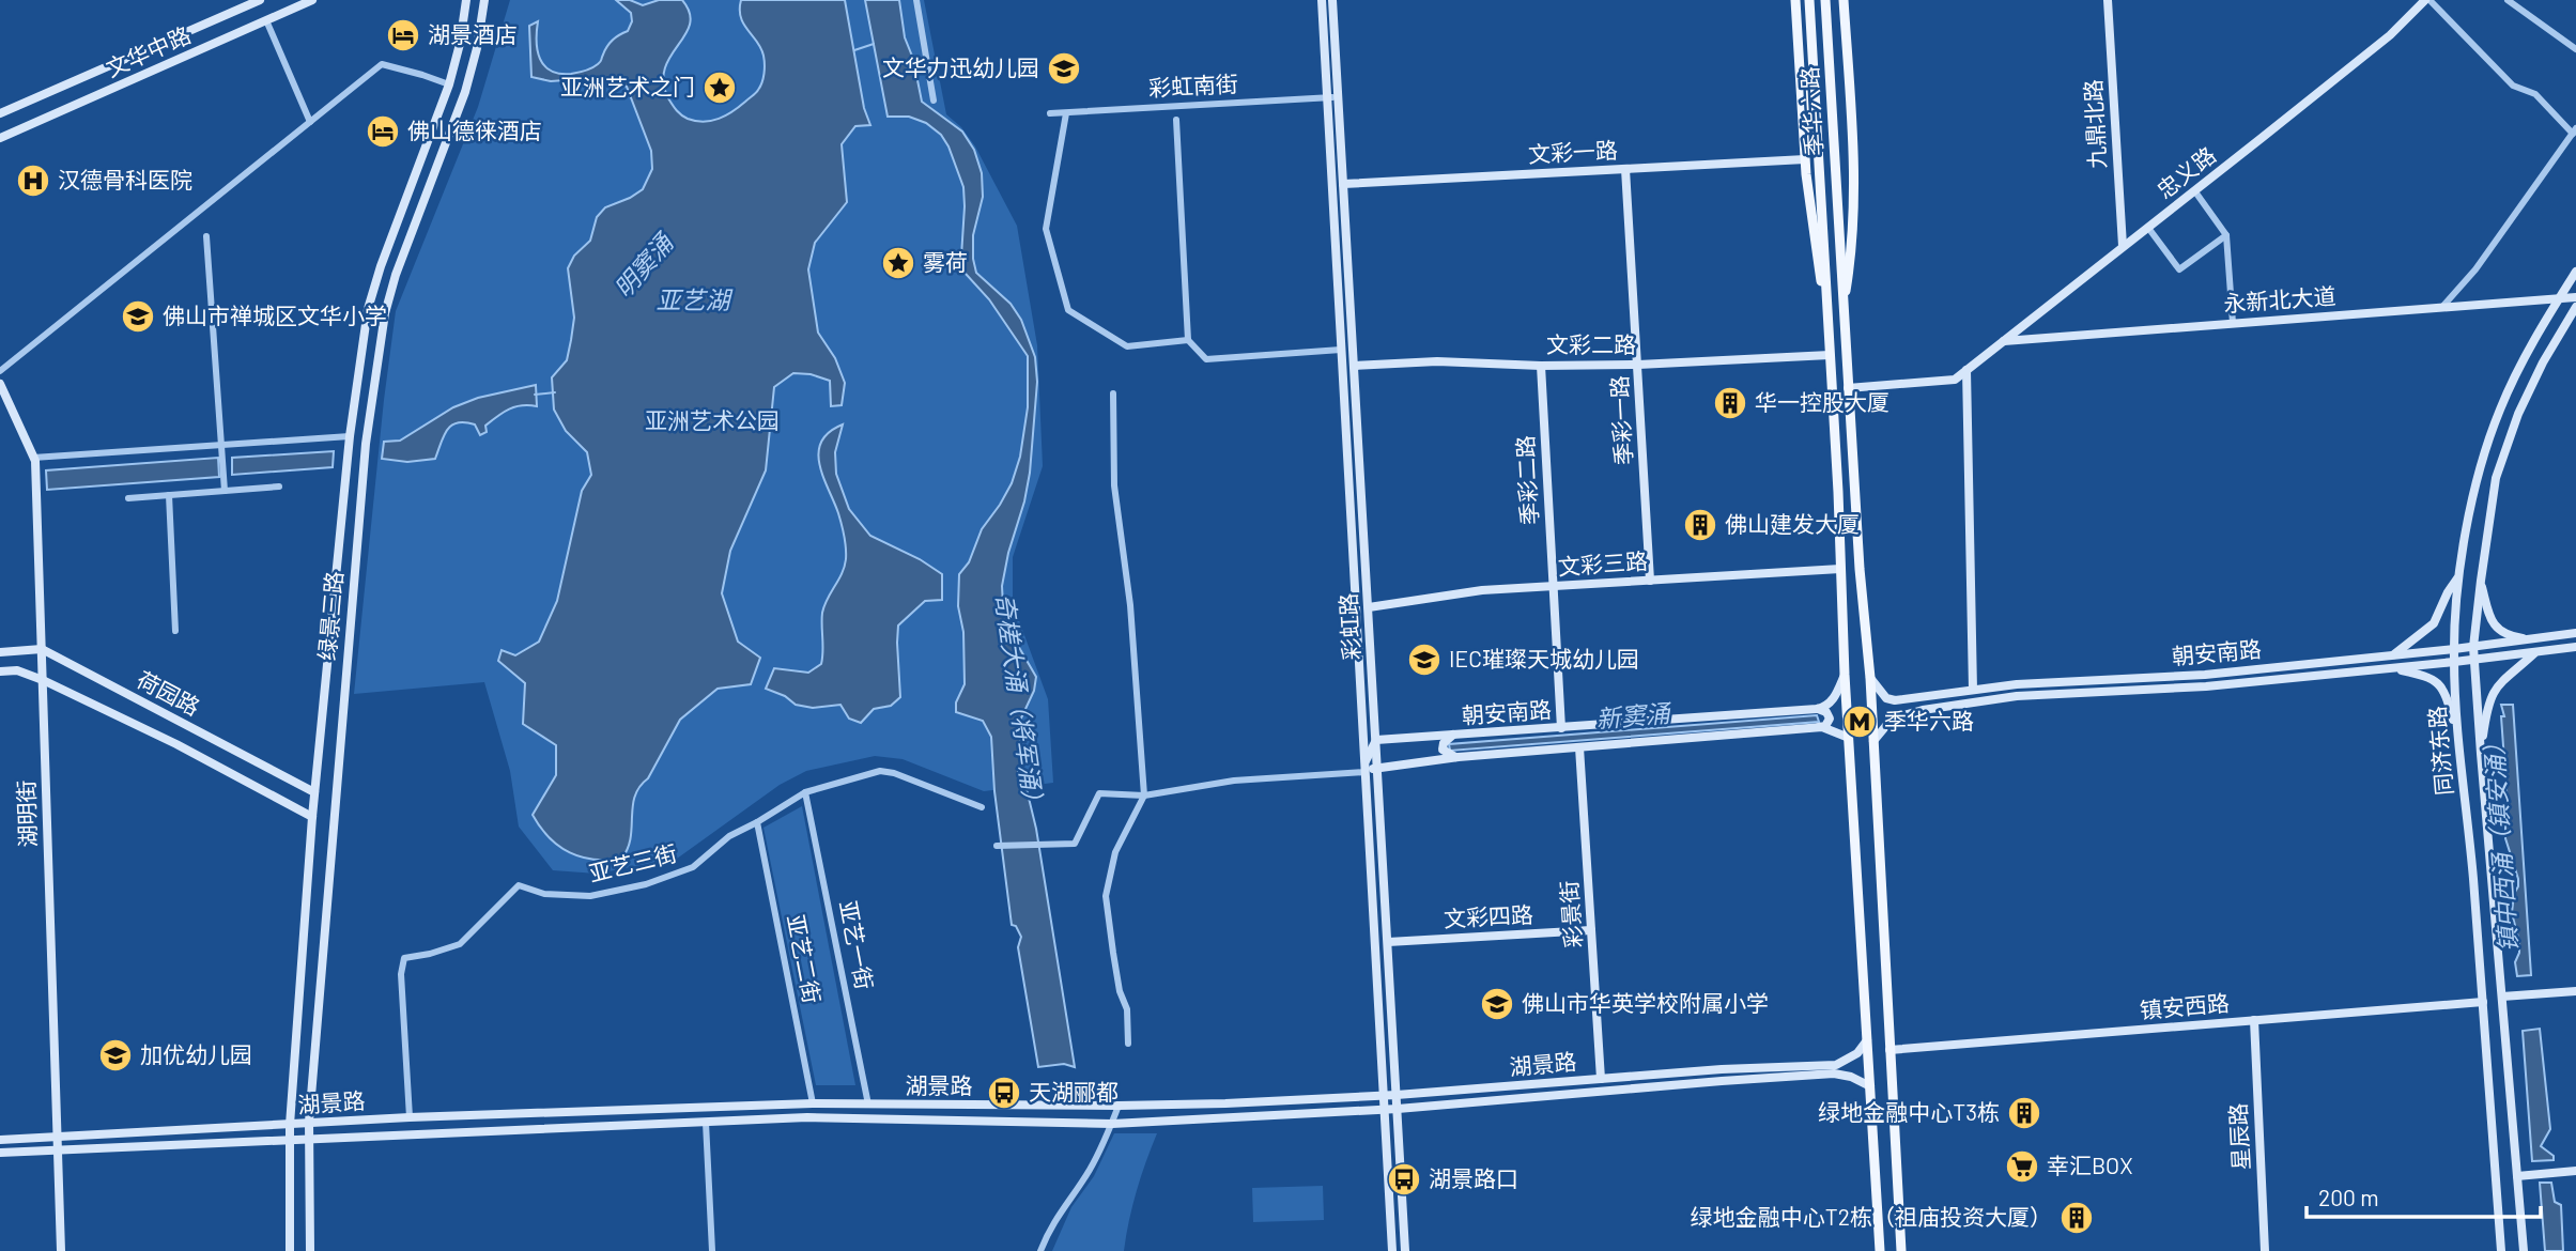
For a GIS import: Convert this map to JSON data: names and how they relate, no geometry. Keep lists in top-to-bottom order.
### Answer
{
  "streets": {
    "main road": [
      "文华中路",
      "季华六路",
      "九鼎北路",
      "文彩一路",
      "忠义路",
      "永新北大道",
      "文彩二路",
      "季彩一路",
      "季彩二路",
      "文彩三路",
      "绿景三路",
      "彩虹路",
      "朝安南路",
      "荷园路",
      "同济东路",
      "湖明街",
      "彩景街",
      "文彩四路",
      "镇安西路",
      "湖景路",
      "星辰路"
    ],
    "street": [
      "彩虹南街",
      "亚艺三街",
      "亚艺一街",
      "亚艺二街"
    ]
  },
  "crossings": [
    ["彩虹南街", "彩虹路"],
    ["季华六路", "忠义路"],
    ["季华六路", "文彩二路"],
    ["季华六路", "文彩三路"],
    ["季华六路", "朝安南路"],
    ["季华六路", "镇安西路"],
    ["季华六路", "湖景路"],
    ["九鼎北路", "忠义路"],
    ["文彩一路", "季彩一路"],
    ["文彩一路", "彩虹路"],
    ["忠义路", "永新北大道"],
    ["永新北大道", "同济东路"],
    ["文彩二路", "季彩一路"],
    ["文彩二路", "季彩二路"],
    ["文彩二路", "彩虹路"],
    ["季彩一路", "文彩三路"],
    ["季彩二路", "文彩三路"],
    ["季彩二路", "朝安南路"],
    ["文彩三路", "彩虹路"],
    ["绿景三路", "荷园路"],
    ["绿景三路", "湖景路"],
    ["彩虹路", "朝安南路"],
    ["彩虹路", "文彩四路"],
    ["彩虹路", "湖景路"],
    ["朝安南路", "同济东路"],
    ["朝安南路", "彩景街"],
    ["荷园路", "湖明街"],
    ["同济东路", "镇安西路"],
    ["湖明街", "湖景路"],
    ["亚艺三街", "亚艺一街"],
    ["亚艺三街", "亚艺二街"],
    ["亚艺三街", "湖景路"],
    ["彩景街", "文彩四路"],
    ["彩景街", "湖景路"],
    ["亚艺一街", "湖景路"],
    ["亚艺二街", "湖景路"],
    ["镇安西路", "星辰路"]
  ],
  "water": [
    "明窦涌",
    "亚艺湖",
    "奇槎大涌（将军涌）",
    "新窦涌",
    "镇中西涌（镇安涌）"
  ],
  "parks": ["亚洲艺术公园"],
  "places": {
    "hotel": ["湖景酒店", "佛山德徕酒店"],
    "school or university": [
      "文华力迅幼儿园",
      "佛山市禅城区文华小学",
      "IEC璀璨天城幼儿园",
      "佛山市华英学校附属小学",
      "加优幼儿园"
    ],
    "place": ["亚洲艺术之门", "雾荷"],
    "hospital": ["汉德骨科医院"],
    "building": [
      "华一控股大厦",
      "佛山建发大厦",
      "绿地金融中心T3栋",
      "绿地金融中心T2栋（祖庙投资大厦）"
    ],
    "metro station": ["季华六路"],
    "bus stop": ["天湖郦都", "湖景路口"],
    "supermarket": ["幸汇BOX"]
  },
  "scale_bar": "200 m"
}
